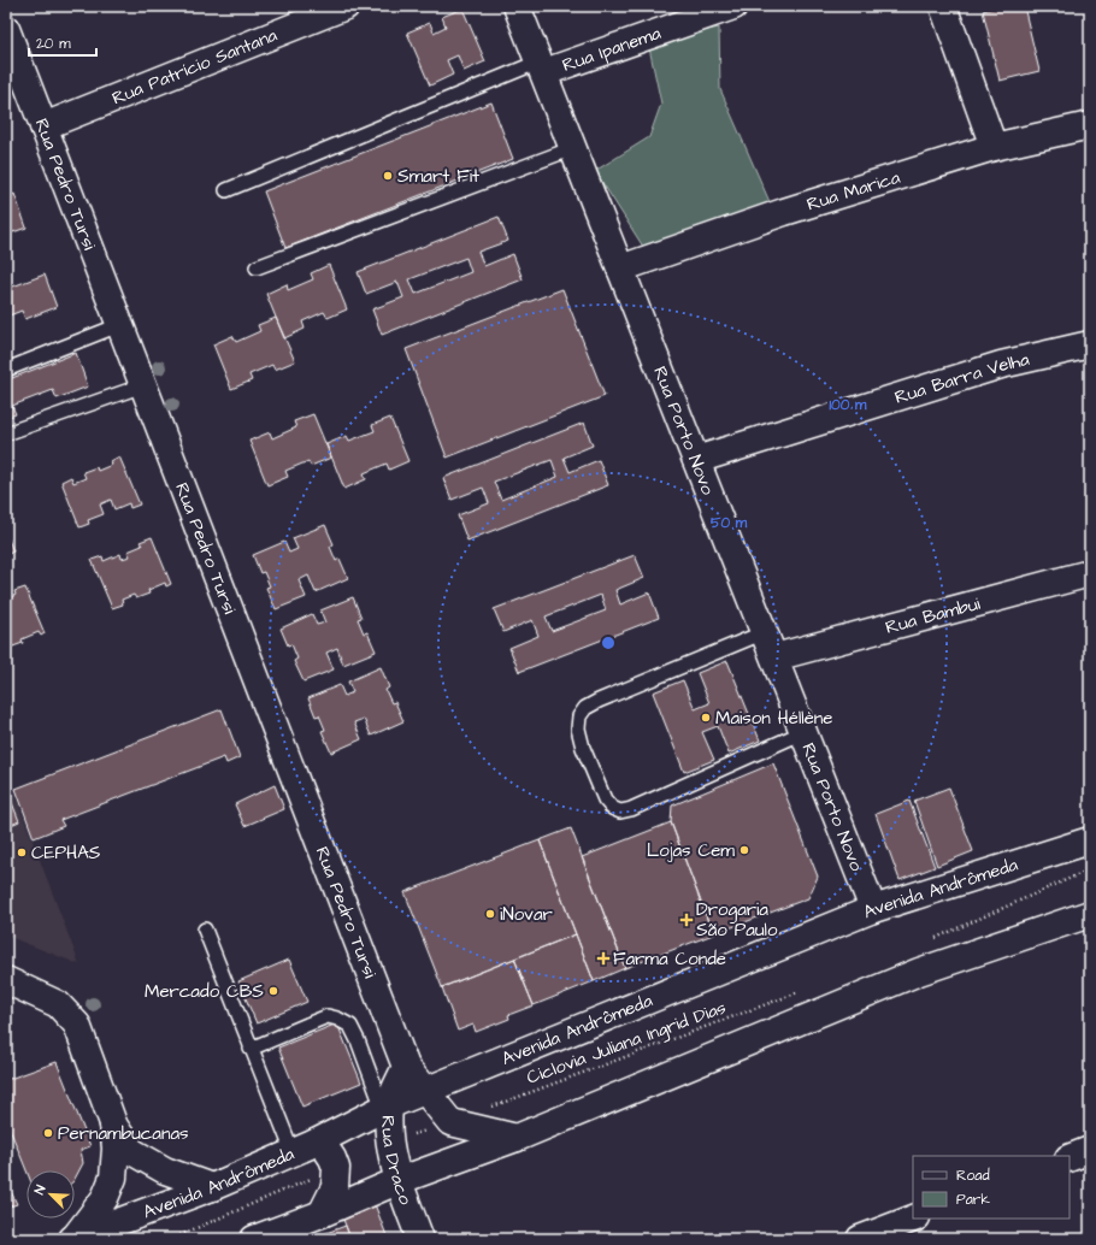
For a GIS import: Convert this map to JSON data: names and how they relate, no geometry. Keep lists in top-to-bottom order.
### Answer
{
  "streets": {
    "street": [
      "Rua Ipanema",
      "Rua Patrício Santana",
      "Rua Pedro Tursi",
      "Rua Marica",
      "Rua Barra Velha",
      "Rua Porto Novo",
      "Rua Bambui",
      "Avenida Andrômeda",
      "Rua Draco"
    ],
    "path": ["Ciclovia Juliana Ingrid Dias"]
  },
  "crossings": [
    ["Rua Ipanema", "Rua Porto Novo"],
    ["Rua Patrício Santana", "Rua Pedro Tursi"],
    ["Rua Pedro Tursi", "Avenida Andrômeda"],
    ["Rua Marica", "Rua Porto Novo"],
    ["Rua Barra Velha", "Rua Porto Novo"],
    ["Rua Porto Novo", "Rua Bambui"],
    ["Rua Porto Novo", "Avenida Andrômeda"],
    ["Avenida Andrômeda", "Rua Draco"]
  ],
  "places": {
    "other": [
      "Smart Fit",
      "Maison Héllène",
      "Lojas Cem",
      "CEPHAS",
      "iNovar",
      "Mercado CBS",
      "Pernambucanas"
    ],
    "health": ["Drogaria São Paulo", "Farma Conde"]
  },
  "legend": ["Road", "Park"],
  "scale_bar": "20 m",
  "north": "top left",
  "rings": ["100 m", "50 m"]
}
